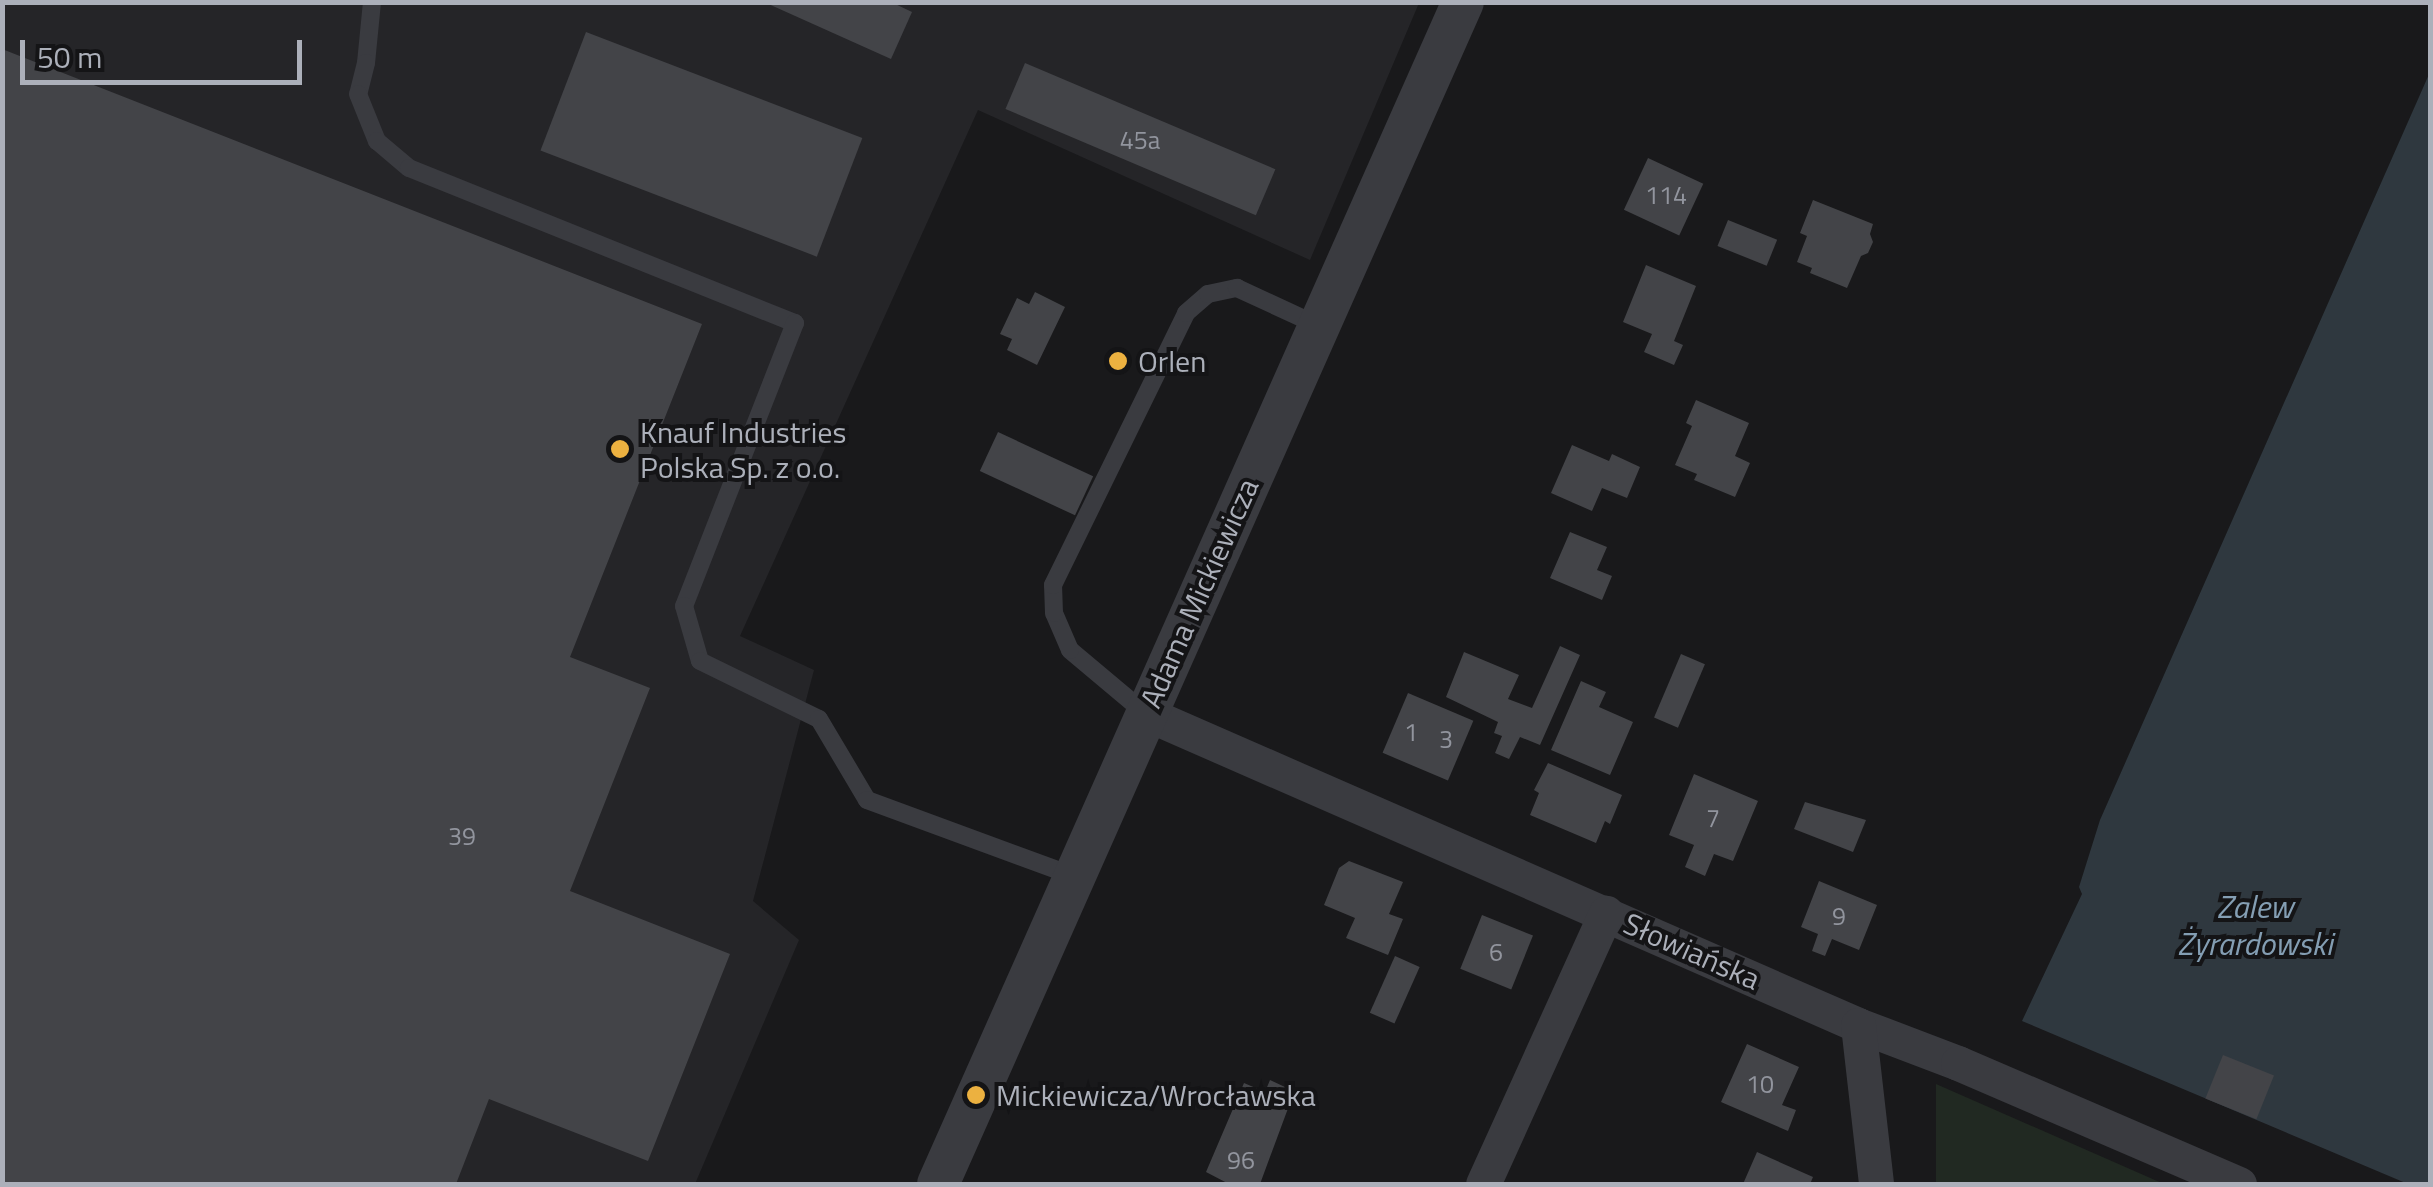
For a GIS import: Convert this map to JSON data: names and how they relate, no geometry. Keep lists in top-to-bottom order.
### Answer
{
  "streets": {
    "street": ["Adama Mickiewicza", "Słowiańska"]
  },
  "crossings": [
    ["Adama Mickiewicza", "Słowiańska"]
  ],
  "water": ["Zalew Żyrardowski"],
  "places": ["Orlen", "Knauf Industries Polska Sp. z o.o.", "Mickiewicza/Wrocławska"],
  "house_numbers": [
    "45a",
    "114",
    "1",
    "3",
    "7",
    "39",
    "9",
    "6",
    "10",
    "96"
  ],
  "scale_bar": "50 m"
}
